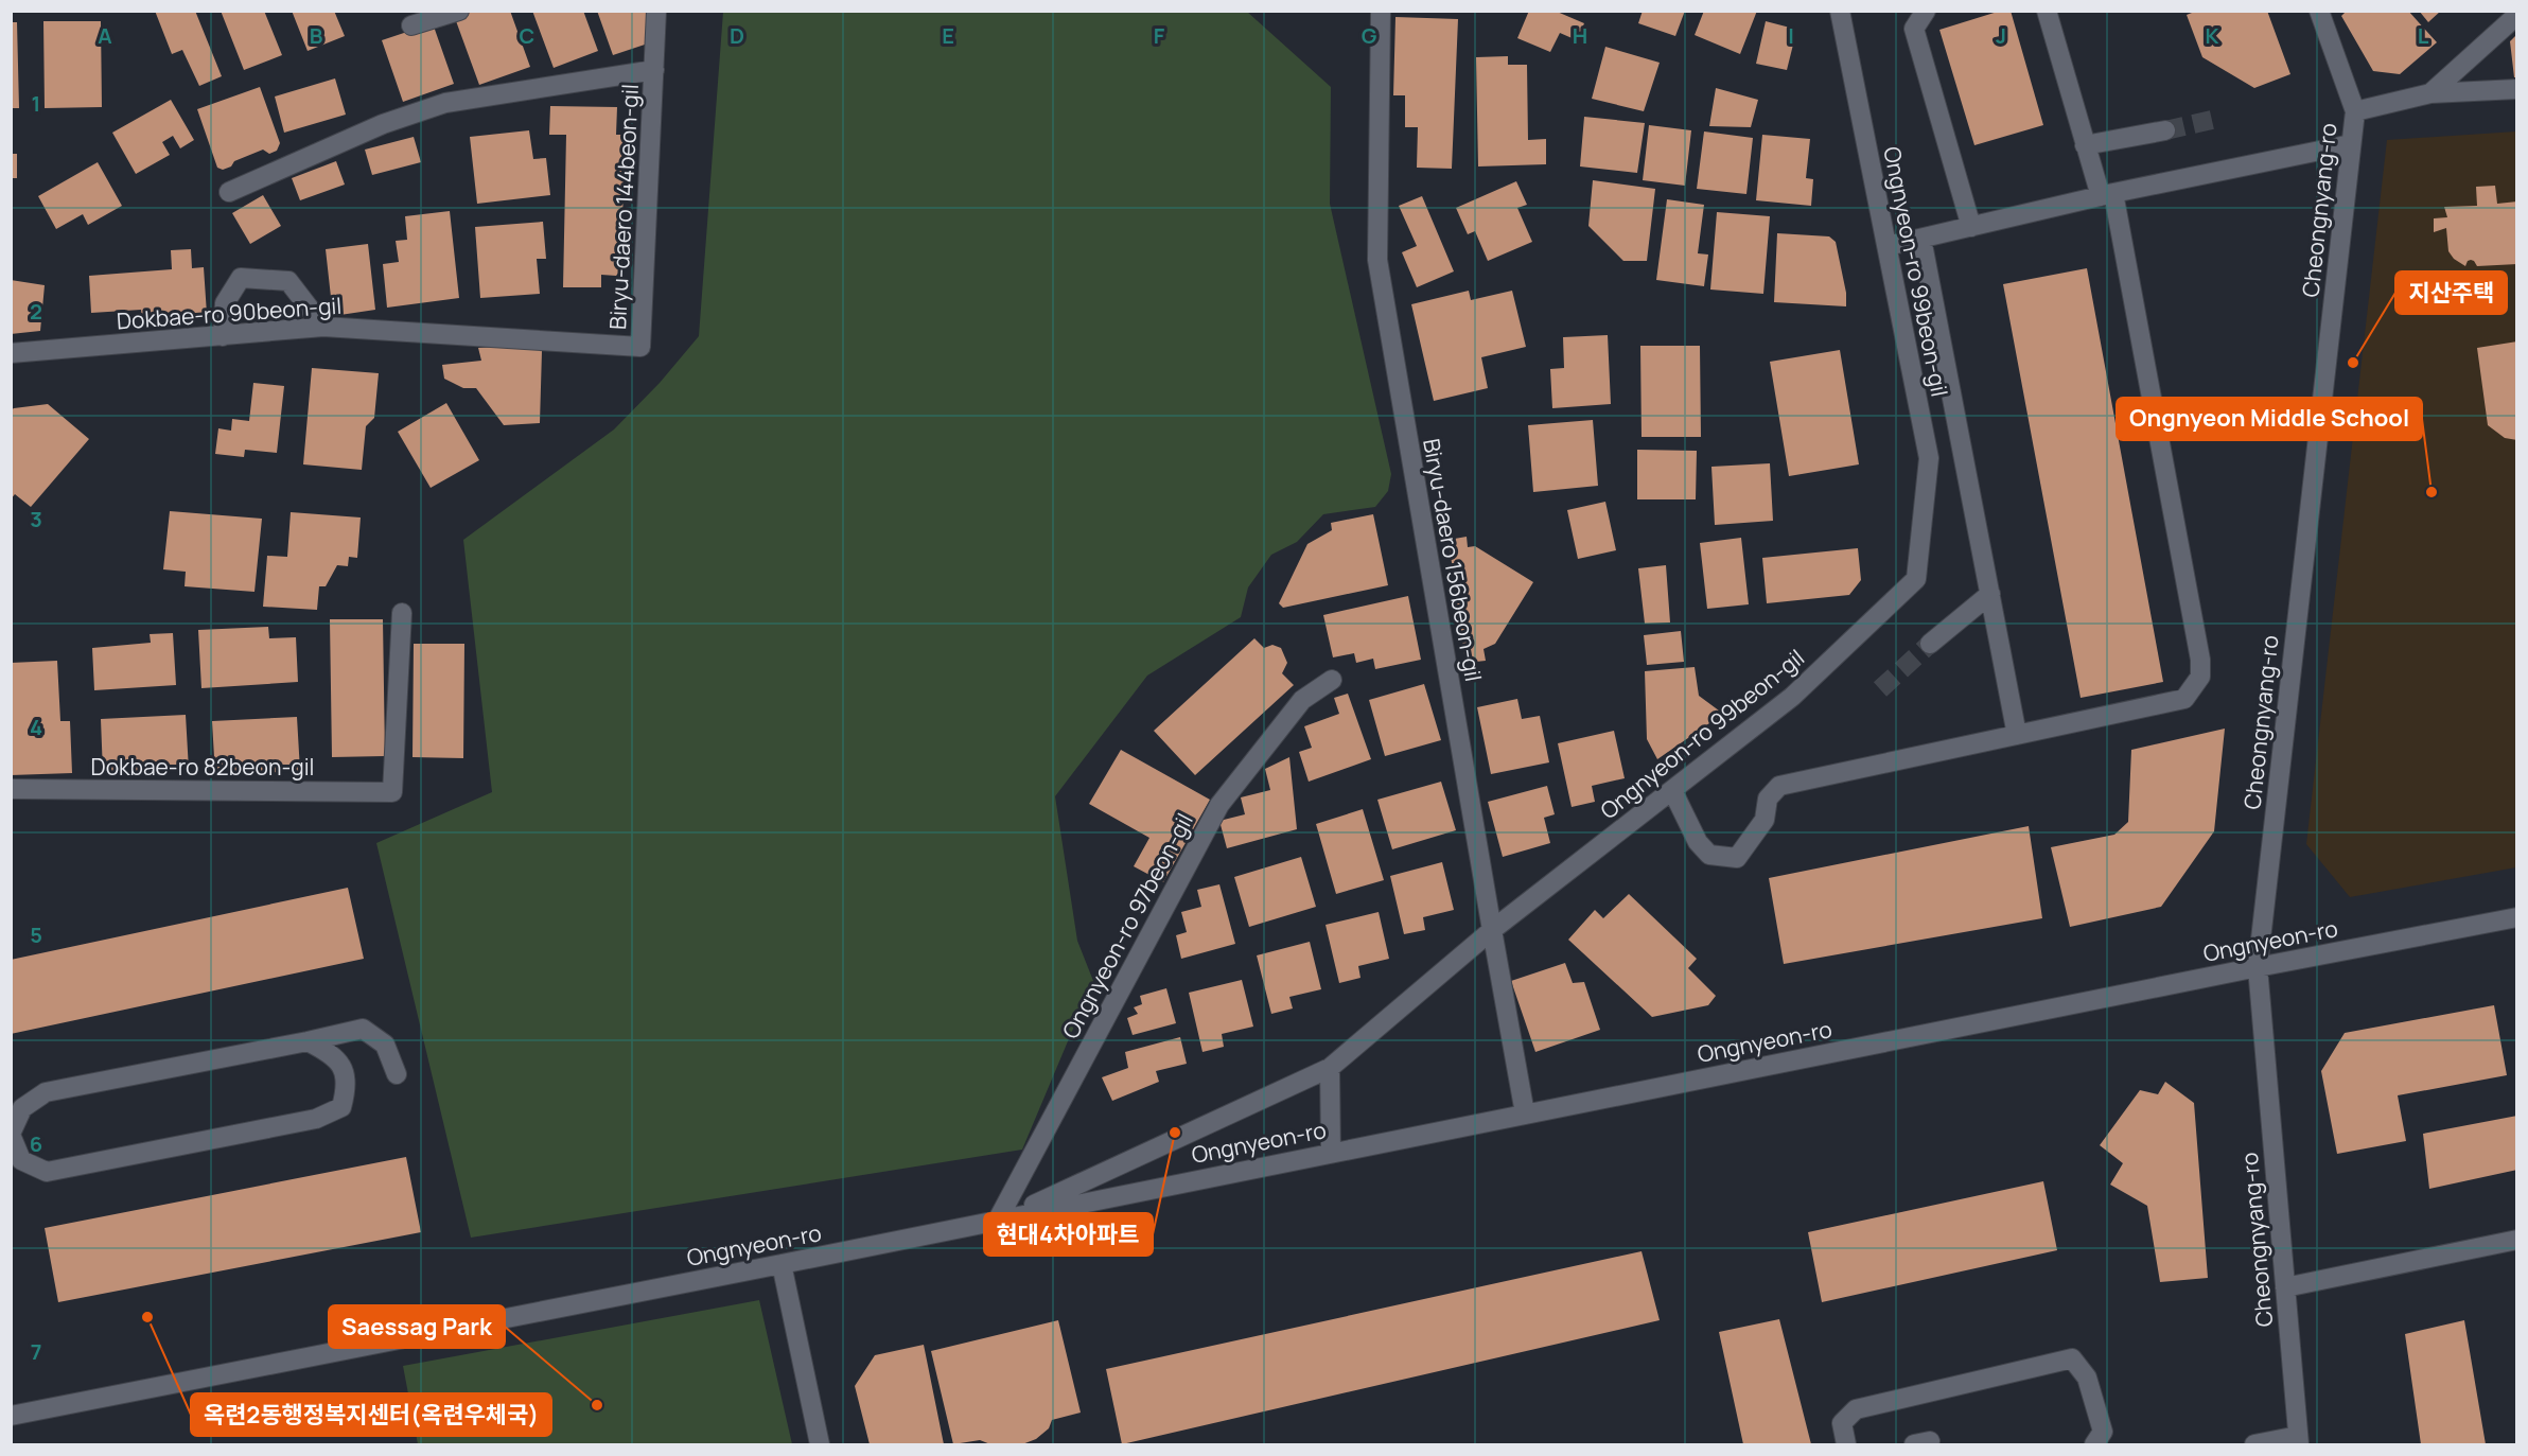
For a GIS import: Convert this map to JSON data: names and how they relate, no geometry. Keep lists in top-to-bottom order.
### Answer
{
  "streets": {
    "street": [
      "Biryu-daero 144beon-gil",
      "Cheongnyang-ro",
      "Ongnyeon-ro 99beon-gil",
      "Dokbae-ro 90beon-gil",
      "Biryu-daero 156beon-gil",
      "Dokbae-ro 82beon-gil",
      "Ongnyeon-ro 97beon-gil",
      "Ongnyeon-ro"
    ]
  },
  "crossings": [
    ["Biryu-daero 144beon-gil", "Dokbae-ro 90beon-gil"],
    ["Cheongnyang-ro", "Ongnyeon-ro"],
    ["Ongnyeon-ro 99beon-gil", "Biryu-daero 156beon-gil"],
    ["Ongnyeon-ro 99beon-gil", "Ongnyeon-ro 97beon-gil"],
    ["Ongnyeon-ro 99beon-gil", "Ongnyeon-ro"],
    ["Biryu-daero 156beon-gil", "Ongnyeon-ro"],
    ["Ongnyeon-ro 97beon-gil", "Ongnyeon-ro"]
  ],
  "places": [
    "지산주택",
    "Ongnyeon Middle School",
    "현대4차아파트",
    "옥련2동행정복지센터(옥련우체국)",
    "Saessag Park"
  ],
  "grid": {
    "columns": [
      "A",
      "B",
      "C",
      "D",
      "E",
      "F",
      "G",
      "H",
      "I",
      "J",
      "K",
      "L"
    ],
    "rows": [
      "1",
      "2",
      "3",
      "4",
      "5",
      "6",
      "7"
    ]
  }
}
